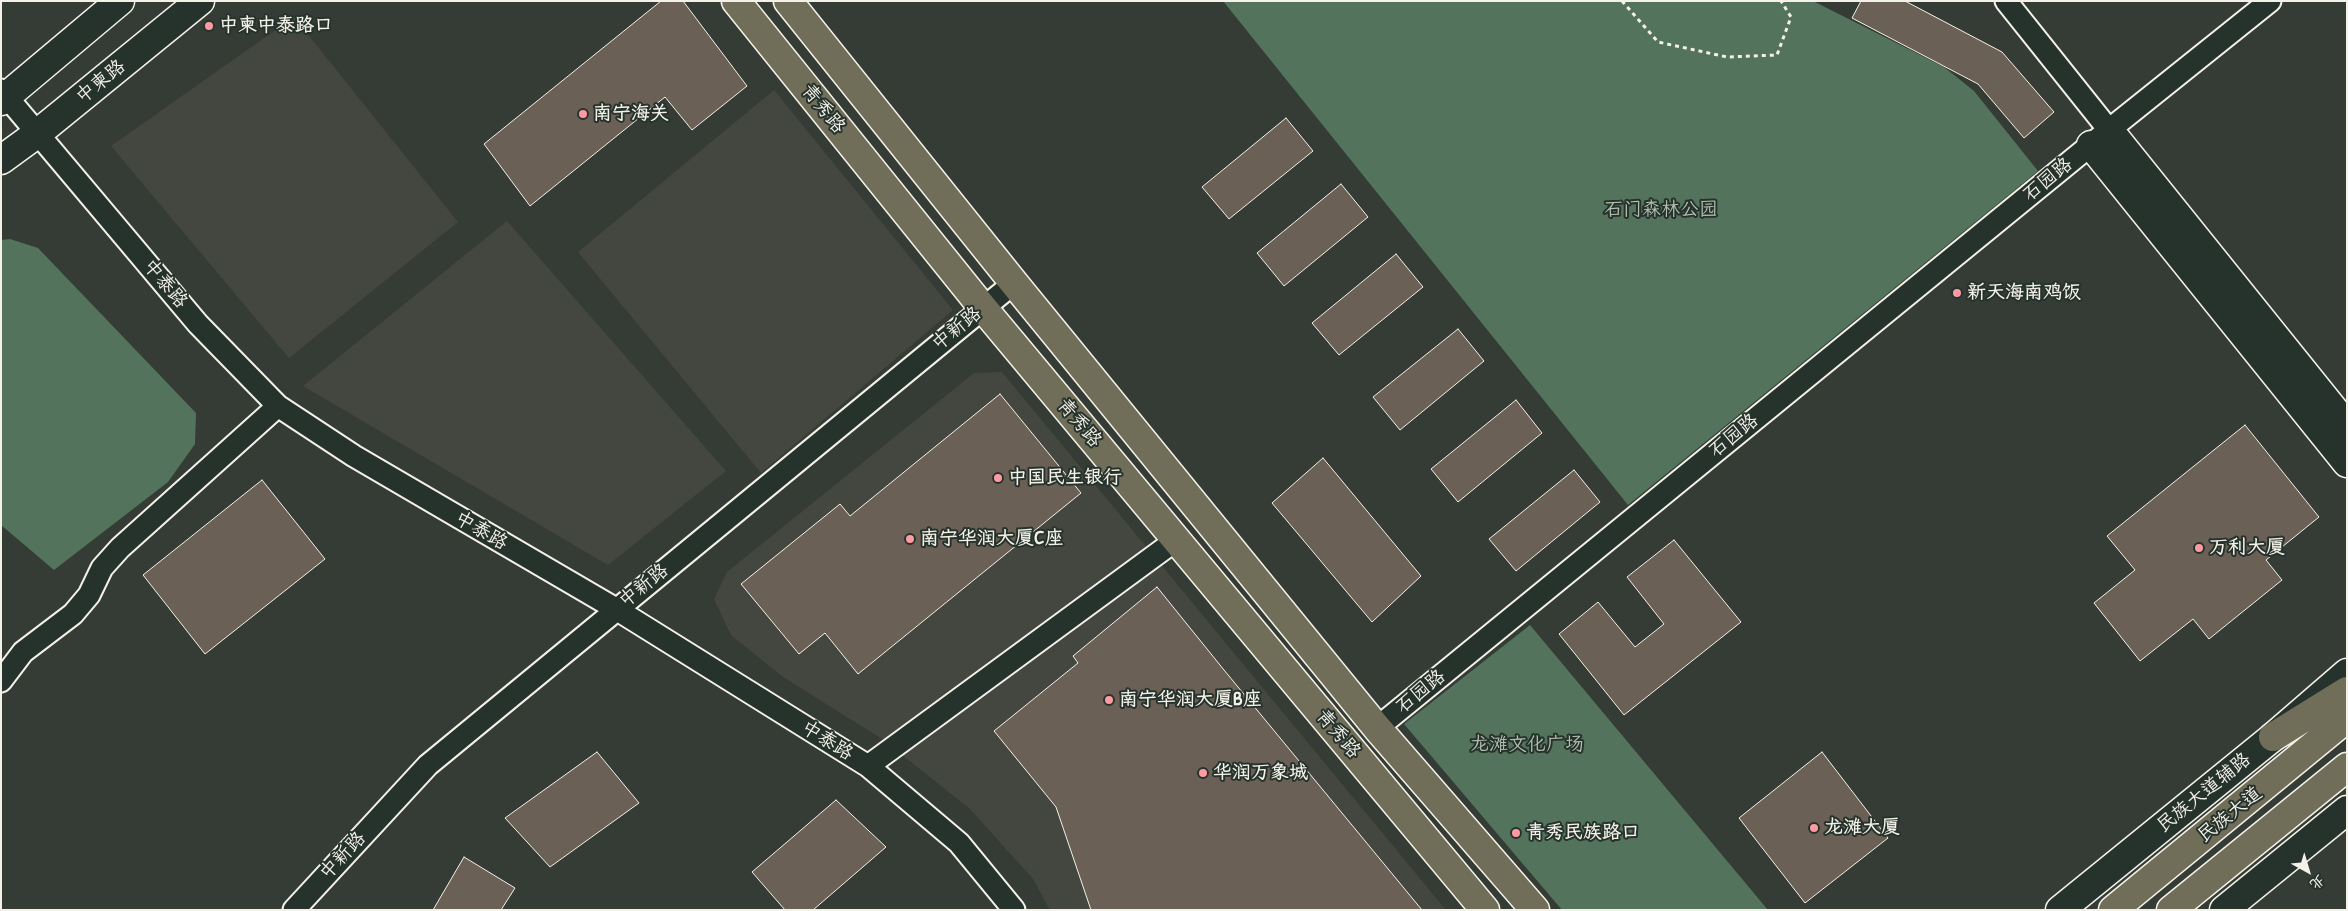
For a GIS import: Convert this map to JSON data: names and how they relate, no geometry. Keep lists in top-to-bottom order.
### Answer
{
  "streets": {
    "main road": ["青秀路", "民族大道"],
    "street": [
      "中柬路",
      "石园路",
      "中泰路",
      "中新路",
      "民族大道辅路"
    ]
  },
  "crossings": [
    ["中柬路", "中泰路"],
    ["青秀路", "石园路"],
    ["青秀路", "中新路"],
    ["中泰路", "中新路"]
  ],
  "parks": ["石门森林公园", "龙滩文化广场"],
  "places": [
    "中柬中泰路口",
    "南宁海关",
    "新天海南鸡饭",
    "中国民生银行",
    "南宁华润大厦C座",
    "万利大厦",
    "南宁华润大厦B座",
    "华润万象城",
    "龙滩大厦",
    "青秀民族路口"
  ],
  "north": "bottom right"
}
